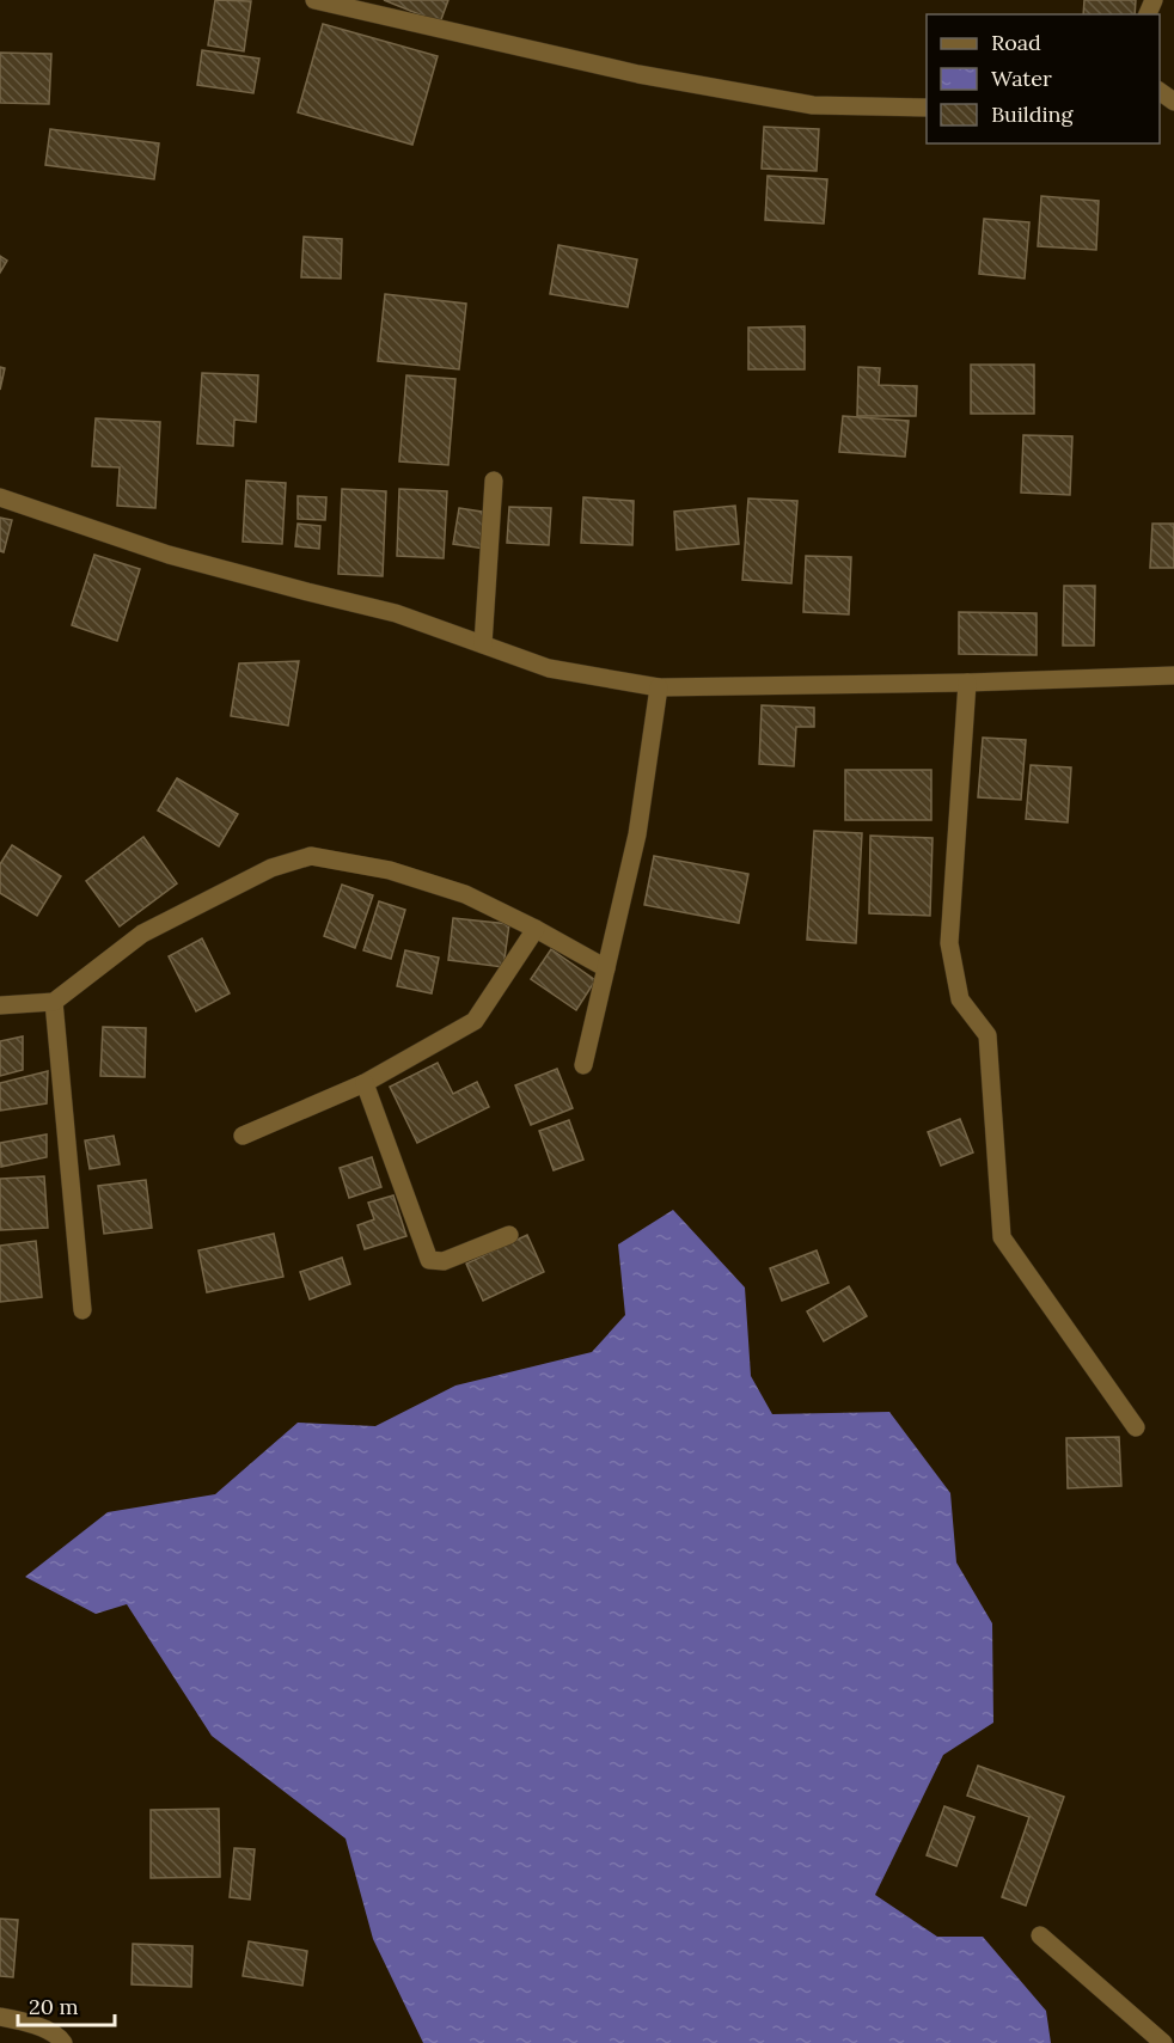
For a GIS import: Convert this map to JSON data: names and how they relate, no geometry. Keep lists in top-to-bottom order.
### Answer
{
  "legend": ["Road", "Water", "Building"],
  "scale_bar": "20 m"
}
